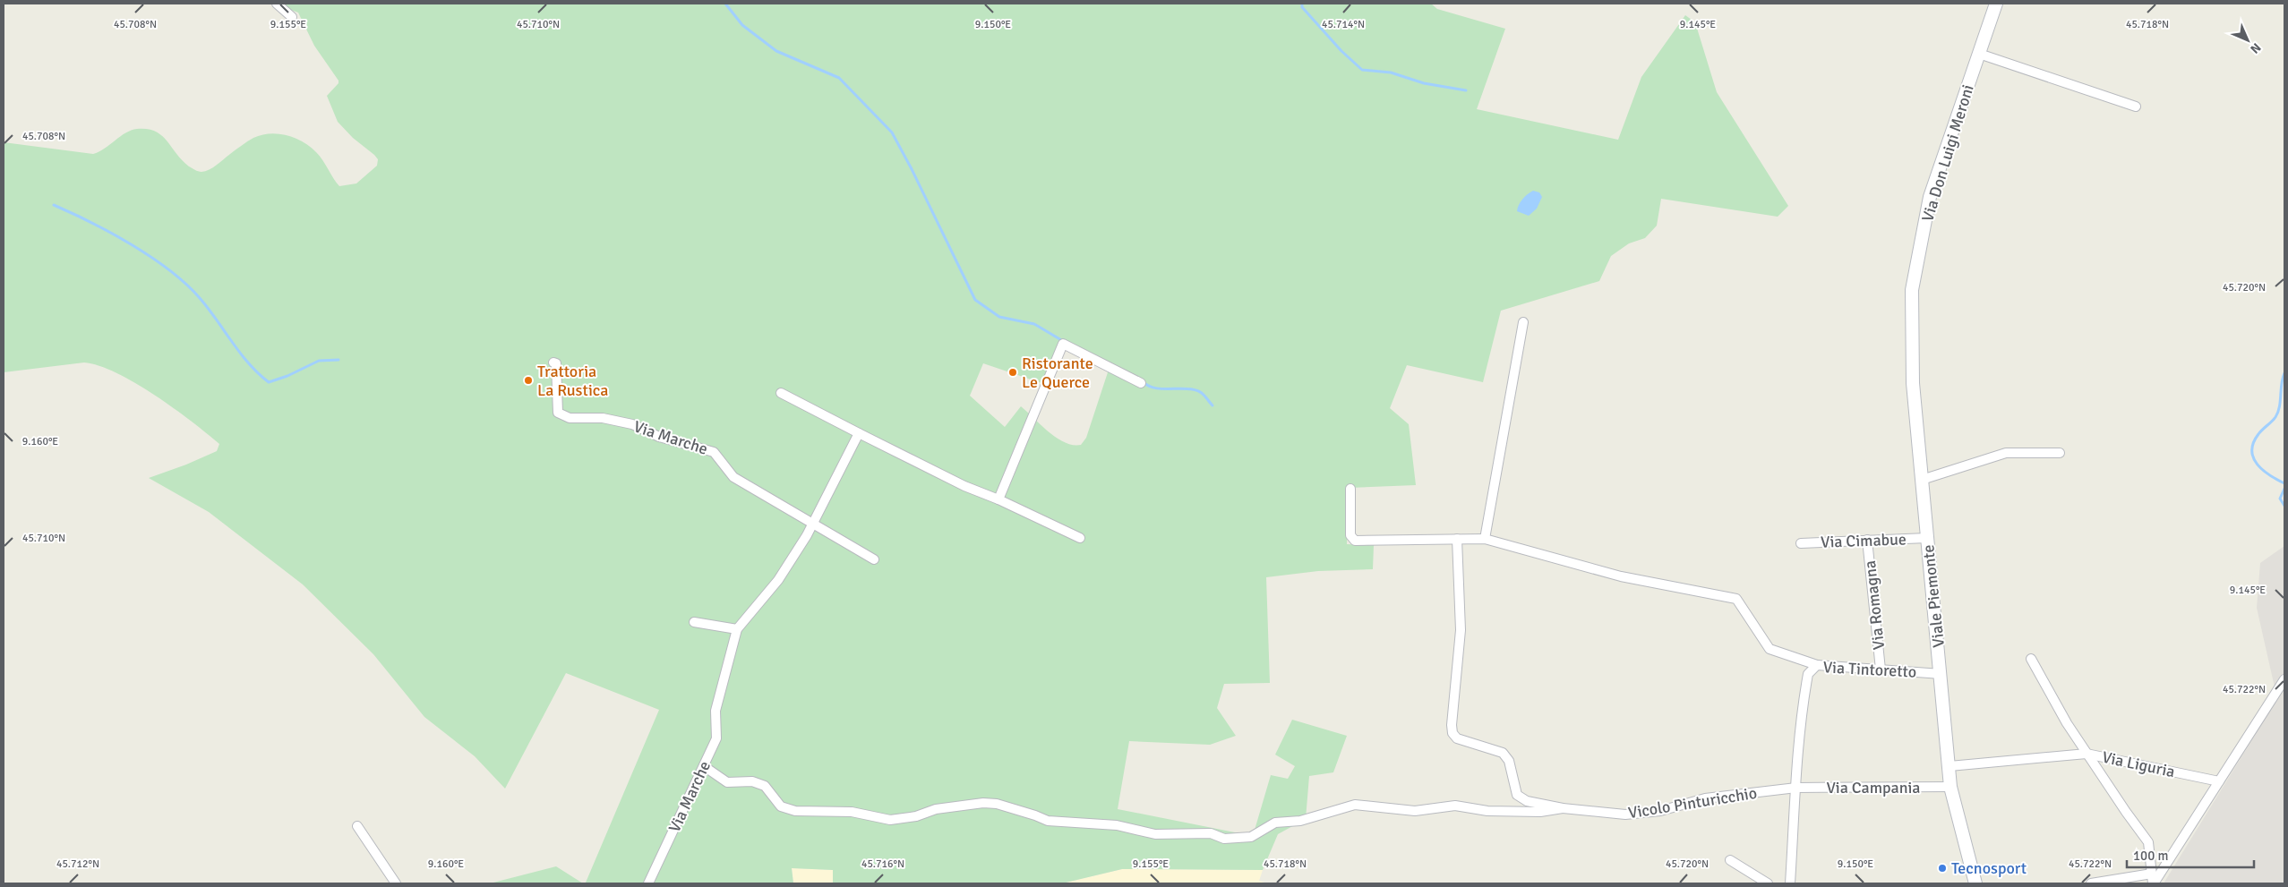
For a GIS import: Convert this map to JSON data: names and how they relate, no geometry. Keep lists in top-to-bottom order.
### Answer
{
  "streets": {
    "street": [
      "Via Don Luigi Meroni",
      "Via Marche",
      "Via Cimabue",
      "Viale Piemonte",
      "Via Romagna",
      "Via Tintoretto",
      "Via Liguria",
      "Via Campania",
      "Vicolo Pinturicchio"
    ]
  },
  "crossings": [
    ["Via Don Luigi Meroni", "Viale Piemonte"],
    ["Via Cimabue", "Viale Piemonte"],
    ["Via Cimabue", "Via Romagna"],
    ["Viale Piemonte", "Via Tintoretto"],
    ["Viale Piemonte", "Via Campania"],
    ["Via Romagna", "Via Tintoretto"],
    ["Via Tintoretto", "Via Campania"],
    ["Via Tintoretto", "Vicolo Pinturicchio"],
    ["Via Campania", "Vicolo Pinturicchio"]
  ],
  "places": ["Ristorante Le Querce", "Trattoria La Rustica", "Tecnosport"],
  "scale_bar": "100 m",
  "north": "bottom right",
  "coordinates": [
    "45.708°N",
    "9.155°E",
    "45.710°N",
    "9.150°E",
    "45.714°N",
    "9.145°E",
    "45.718°N",
    "45.720°N",
    "9.160°E",
    "45.722°N",
    "45.712°N",
    "45.716°N"
  ]
}
